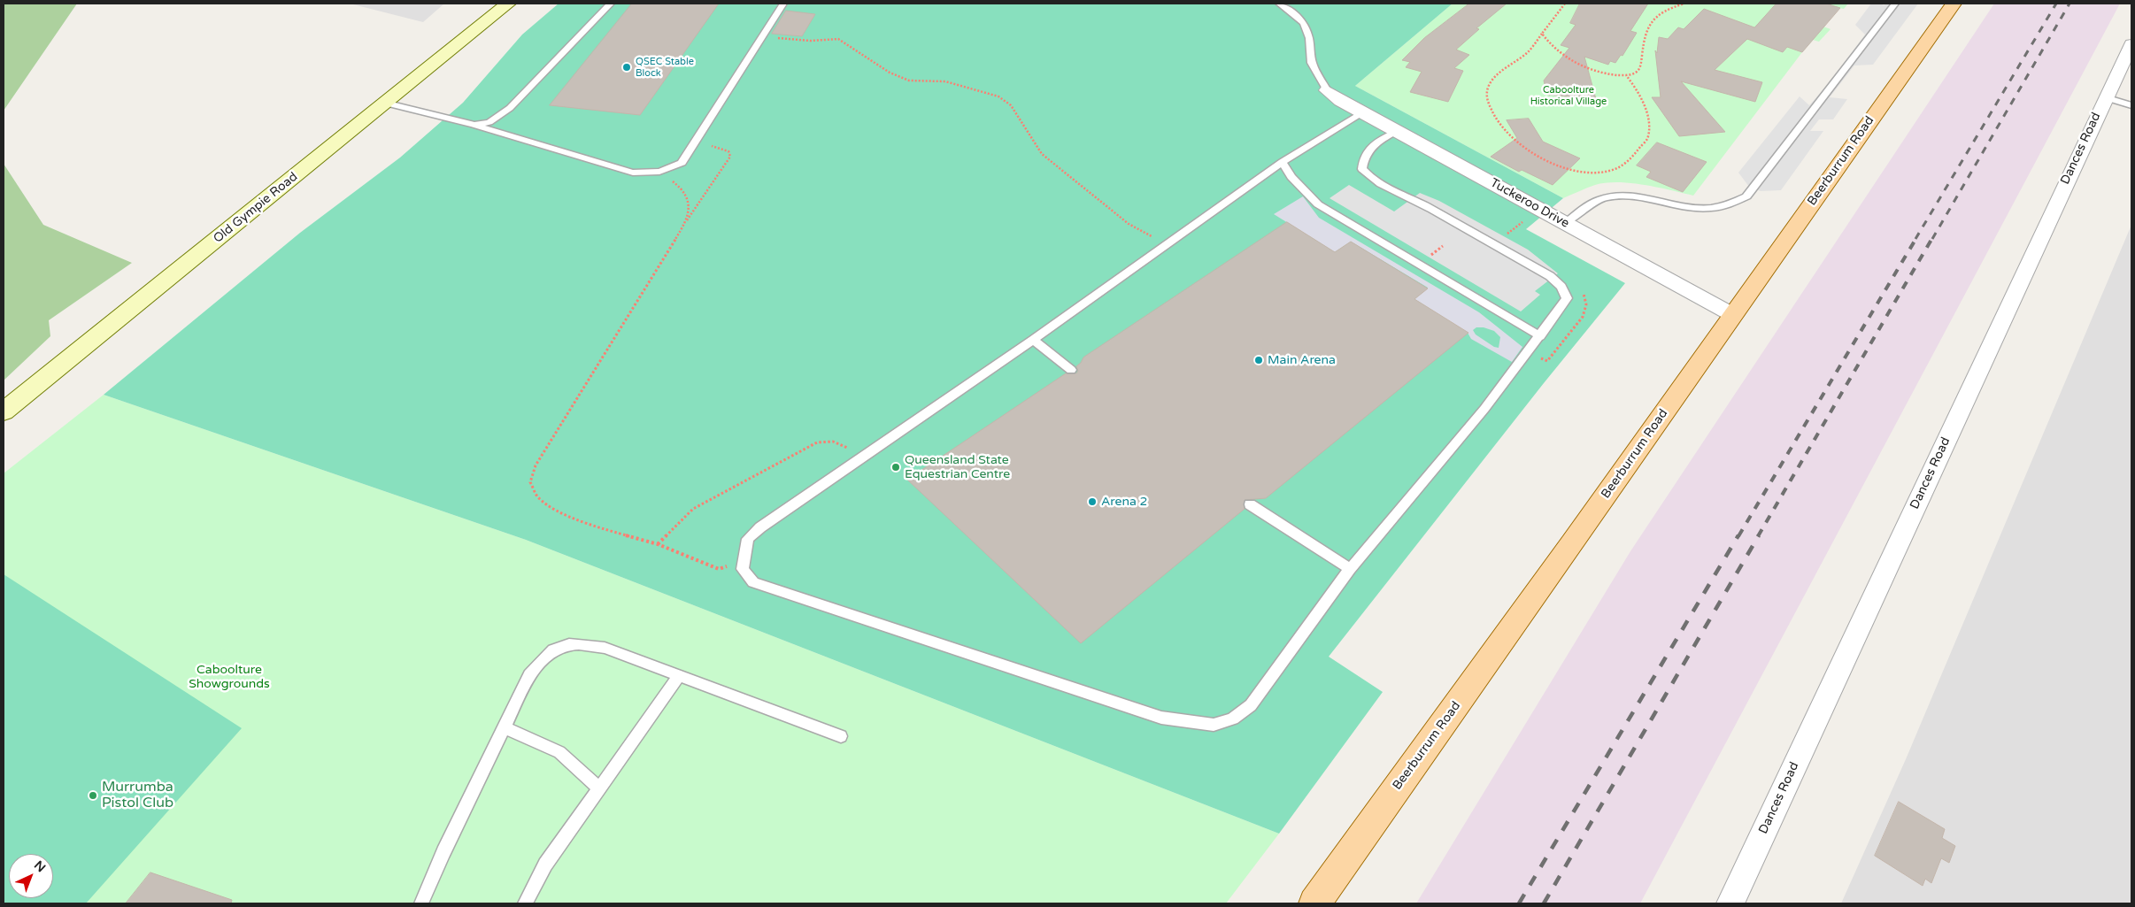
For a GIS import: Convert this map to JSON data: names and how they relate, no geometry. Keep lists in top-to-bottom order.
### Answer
{
  "streets": {
    "main road": ["Beerburrum Road", "Old Gympie Road"],
    "street": ["Dances Road", "Tuckeroo Drive"]
  },
  "crossings": [
    ["Beerburrum Road", "Tuckeroo Drive"]
  ],
  "parks": ["Caboolture Historical Village", "Caboolture Showgrounds"],
  "places": [
    "QSEC Stable Block",
    "Main Arena",
    "Queensland State Equestrian Centre",
    "Arena 2",
    "Murrumba Pistol Club"
  ],
  "north": "top right"
}
